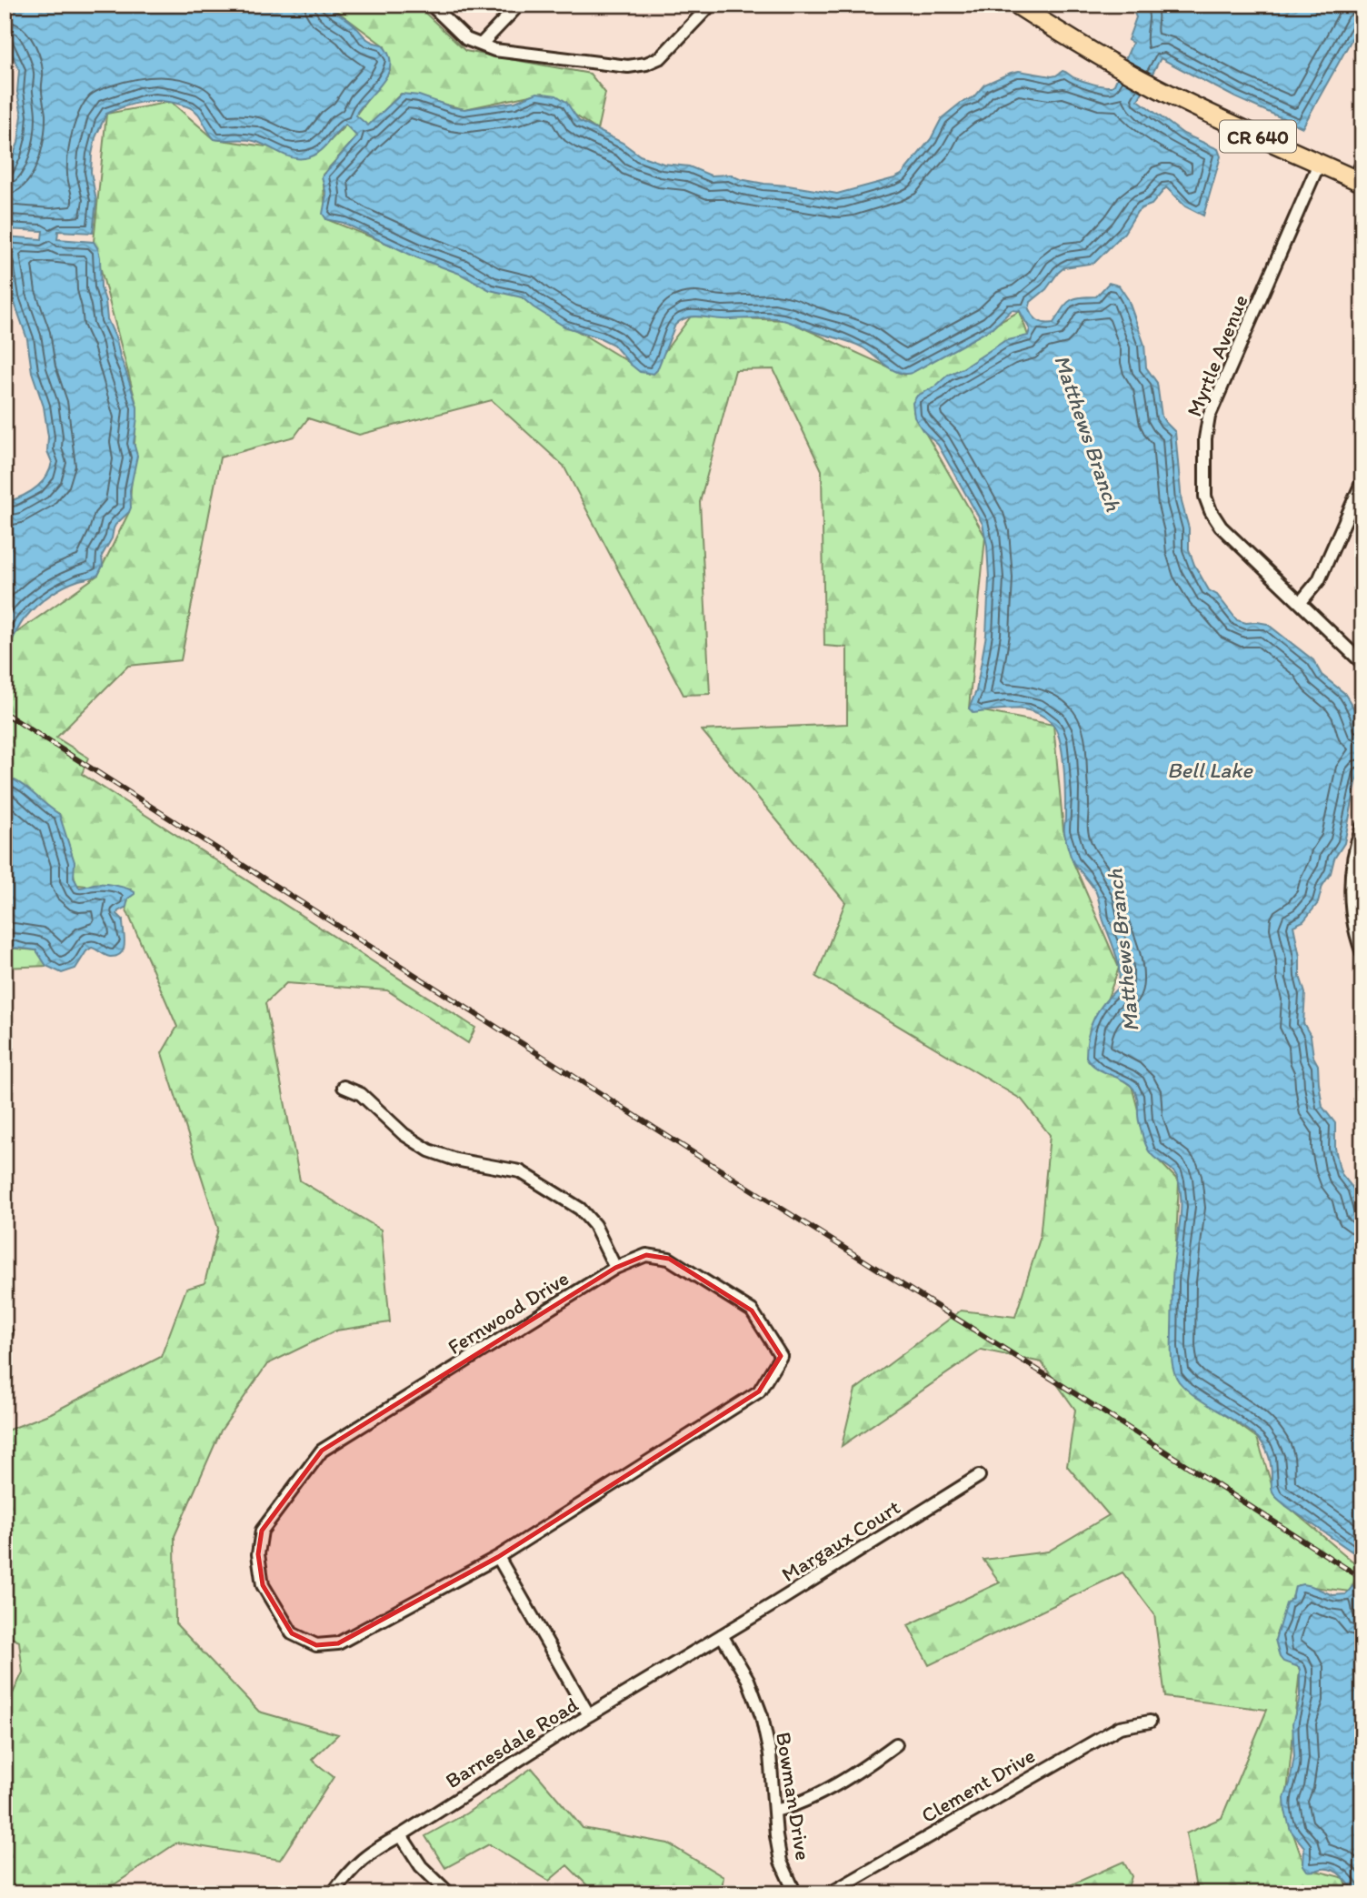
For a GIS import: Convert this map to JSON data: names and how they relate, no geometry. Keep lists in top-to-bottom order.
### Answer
{
  "streets": {
    "main road": ["CR 640"],
    "street": [
      "Myrtle Avenue",
      "Fernwood Drive",
      "Margaux Court",
      "Barnesdale Road",
      "Clement Drive",
      "Bowman Drive"
    ]
  },
  "crossings": [
    ["CR 640", "Myrtle Avenue"],
    ["Margaux Court", "Barnesdale Road"],
    ["Margaux Court", "Bowman Drive"],
    ["Barnesdale Road", "Bowman Drive"]
  ],
  "water": ["Matthews Branch", "Bell Lake"]
}
